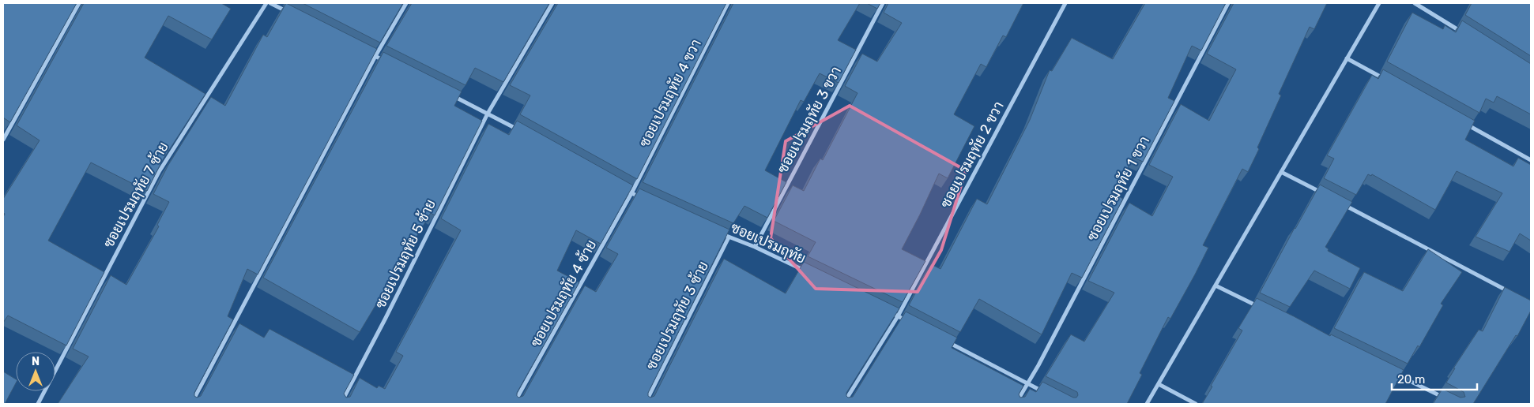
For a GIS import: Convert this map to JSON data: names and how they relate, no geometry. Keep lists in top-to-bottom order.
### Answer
{
  "streets": {
    "street": [
      "ซอยเปรมฤทัย 4 ขวา",
      "ซอยเปรมฤทัย 3 ขวา",
      "ซอยเปรมฤทัย 2 ขวา",
      "ซอยเปรมฤทัย 1 ขวา",
      "ซอยเปรมฤทัย 7 ซ้าย",
      "ซอยเปรมฤทัย",
      "ซอยเปรมฤทัย 5 ซ้าย",
      "ซอยเปรมฤทัย 4 ซ้าย",
      "ซอยเปรมฤทัย 3 ซ้าย"
    ]
  },
  "crossings": [
    ["ซอยเปรมฤทัย 4 ขวา", "ซอยเปรมฤทัย 4 ซ้าย"],
    ["ซอยเปรมฤทัย 3 ขวา", "ซอยเปรมฤทัย"],
    ["ซอยเปรมฤทัย", "ซอยเปรมฤทัย 3 ซ้าย"]
  ],
  "scale_bar": "20 m",
  "north": "top"
}
